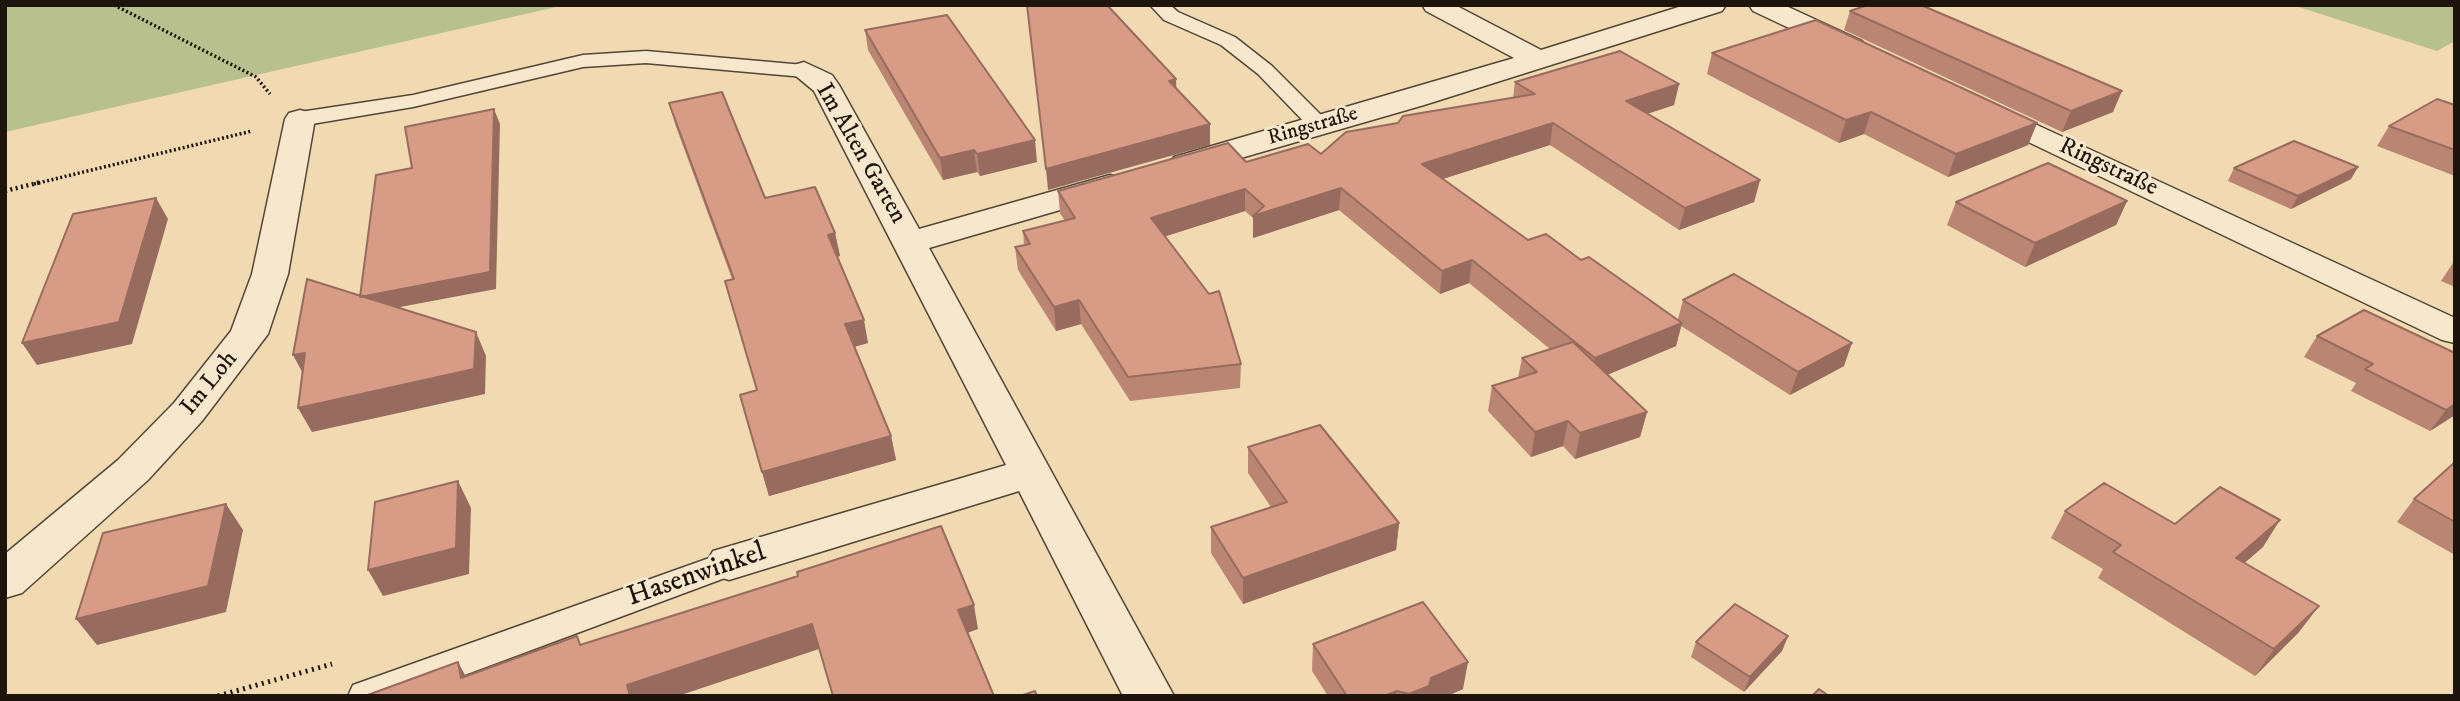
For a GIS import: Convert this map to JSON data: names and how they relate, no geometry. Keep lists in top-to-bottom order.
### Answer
{
  "streets": {
    "street": [
      "Ringstraße",
      "Im Alten Garten",
      "Im Loh",
      "Hasenwinkel"
    ]
  },
  "crossings": [
    ["Ringstraße", "Im Alten Garten"],
    ["Im Alten Garten", "Im Loh"],
    ["Im Alten Garten", "Hasenwinkel"]
  ]
}
